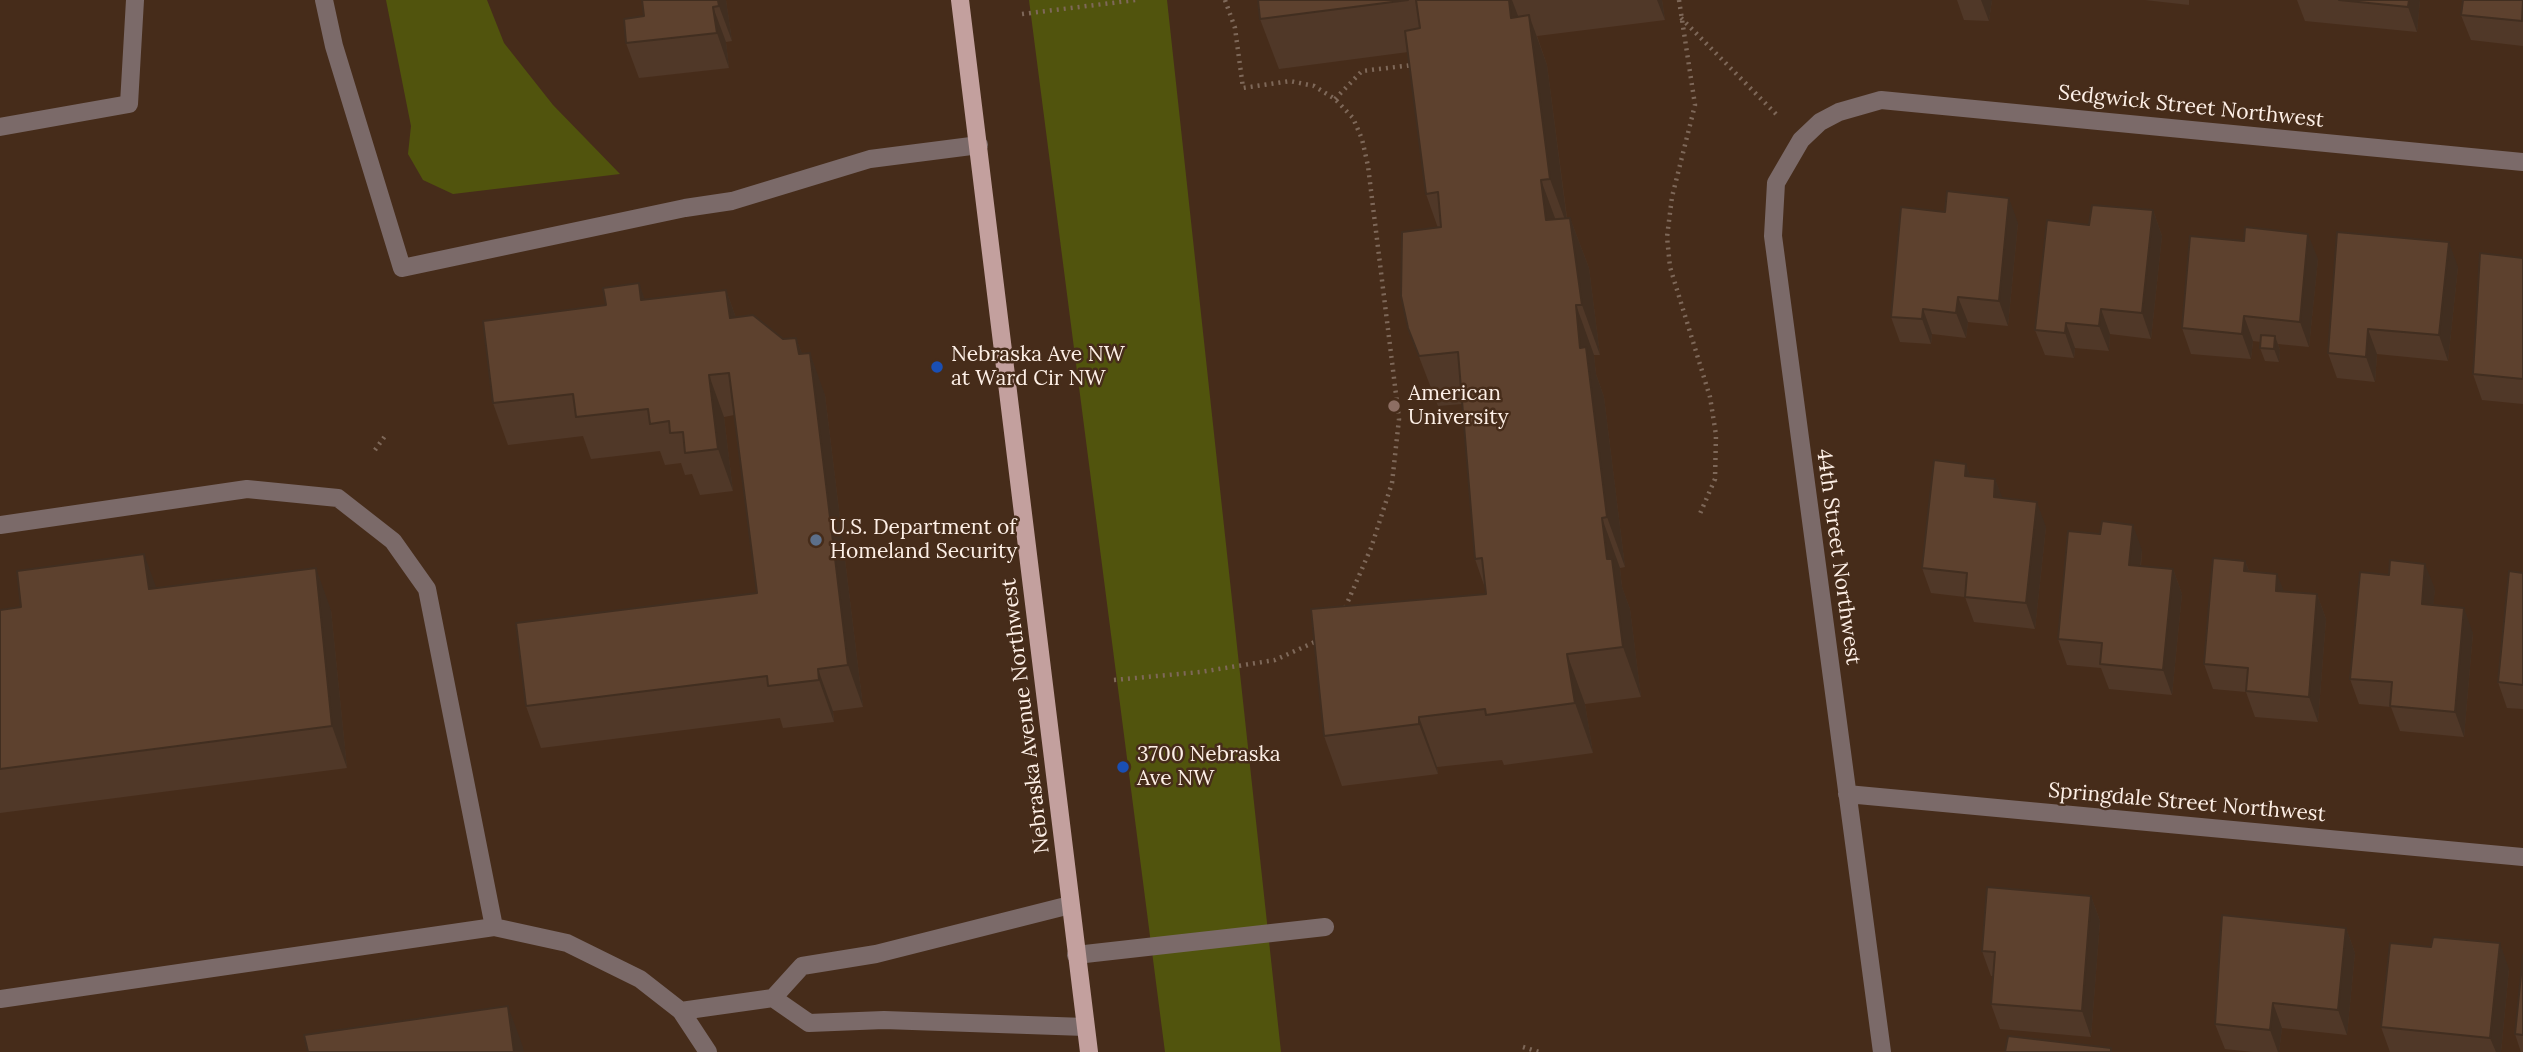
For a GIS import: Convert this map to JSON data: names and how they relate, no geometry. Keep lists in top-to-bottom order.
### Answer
{
  "streets": {
    "main road": ["Nebraska Avenue Northwest"],
    "street": ["Sedgwick Street Northwest", "44th Street Northwest", "Springdale Street Northwest"]
  },
  "crossings": [
    ["Sedgwick Street Northwest", "44th Street Northwest"],
    ["44th Street Northwest", "Springdale Street Northwest"]
  ],
  "places": [
    "Nebraska Ave NW at Ward Cir NW",
    "American University",
    "U.S. Department of Homeland Security",
    "3700 Nebraska Ave NW"
  ]
}
